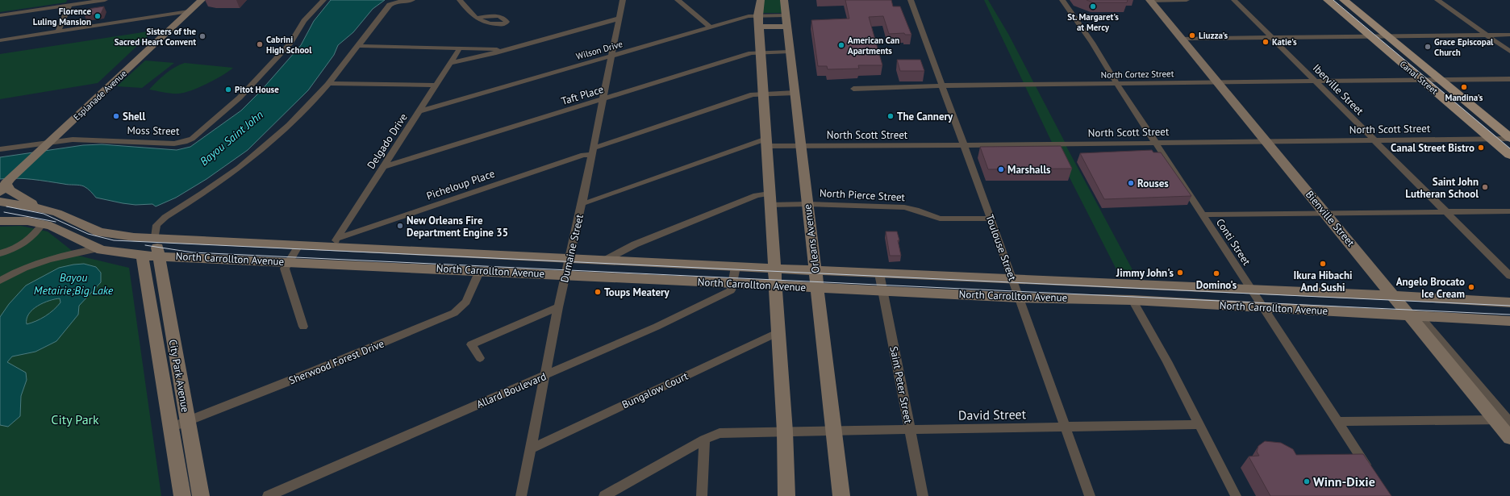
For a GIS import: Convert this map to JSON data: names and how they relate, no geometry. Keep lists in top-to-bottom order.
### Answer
{
  "streets": {
    "main road": [
      "Canal Street",
      "Esplanade Avenue",
      "Bienville Street",
      "Orleans Avenue",
      "North Carrollton Avenue",
      "City Park Avenue"
    ],
    "street": [
      "Wilson Drive",
      "North Cortez Street",
      "Iberville Street",
      "Taft Place",
      "North Scott Street",
      "Moss Street",
      "Delgado Drive",
      "Picheloup Place",
      "North Pierce Street",
      "Conti Street",
      "Toulouse Street",
      "Dumaine Street",
      "Sherwood Forest Drive",
      "Saint Peter Street",
      "Allard Boulevard",
      "Bungalow Court",
      "David Street"
    ]
  },
  "crossings": [
    ["Wilson Drive", "Delgado Drive"],
    ["Wilson Drive", "Orleans Avenue"],
    ["Wilson Drive", "Dumaine Street"],
    ["North Cortez Street", "Canal Street"],
    ["North Cortez Street", "Iberville Street"],
    ["North Cortez Street", "Bienville Street"],
    ["North Cortez Street", "Conti Street"],
    ["North Cortez Street", "Toulouse Street"],
    ["Canal Street", "North Scott Street"],
    ["Iberville Street", "North Scott Street"],
    ["Esplanade Avenue", "Moss Street"],
    ["Taft Place", "Delgado Drive"],
    ["Taft Place", "Orleans Avenue"],
    ["Taft Place", "Dumaine Street"],
    ["North Scott Street", "Bienville Street"],
    ["North Scott Street", "Orleans Avenue"],
    ["North Scott Street", "Conti Street"],
    ["North Scott Street", "Toulouse Street"],
    ["North Scott Street", "Dumaine Street"],
    ["Delgado Drive", "Picheloup Place"],
    ["Delgado Drive", "North Carrollton Avenue"],
    ["Picheloup Place", "Orleans Avenue"],
    ["Picheloup Place", "Dumaine Street"],
    ["Picheloup Place", "North Carrollton Avenue"],
    ["North Pierce Street", "Orleans Avenue"],
    ["North Pierce Street", "Toulouse Street"],
    ["Bienville Street", "North Carrollton Avenue"],
    ["Orleans Avenue", "North Carrollton Avenue"],
    ["Orleans Avenue", "David Street"],
    ["Conti Street", "North Carrollton Avenue"],
    ["Toulouse Street", "North Carrollton Avenue"],
    ["Toulouse Street", "David Street"],
    ["Dumaine Street", "North Carrollton Avenue"],
    ["Dumaine Street", "Allard Boulevard"],
    ["Dumaine Street", "Bungalow Court"],
    ["North Carrollton Avenue", "Sherwood Forest Drive"],
    ["North Carrollton Avenue", "City Park Avenue"],
    ["North Carrollton Avenue", "Saint Peter Street"],
    ["North Carrollton Avenue", "Allard Boulevard"],
    ["Sherwood Forest Drive", "City Park Avenue"],
    ["Saint Peter Street", "David Street"]
  ],
  "water": ["Bayou Saint John", "Bayou Metairie;Big Lake"],
  "parks": ["City Park"],
  "places": [
    "St. Margaret's at Mercy",
    "Florence Luling Mansion",
    "Liuzza's",
    "Sisters of the Sacred Heart Convent",
    "Katie's",
    "Cabrini High School",
    "American Can Apartments",
    "Grace Episcopal Church",
    "Mandina's",
    "Pitot House",
    "Shell",
    "The Cannery",
    "Canal Street Bistro",
    "Marshalls",
    "Rouses",
    "Saint John Lutheran School",
    "New Orleans Fire Department Engine 35",
    "Ikura Hibachi And Sushi",
    "Jimmy John's",
    "Domino's",
    "Angelo Brocato Ice Cream",
    "Toups Meatery",
    "Winn-Dixie"
  ]
}
